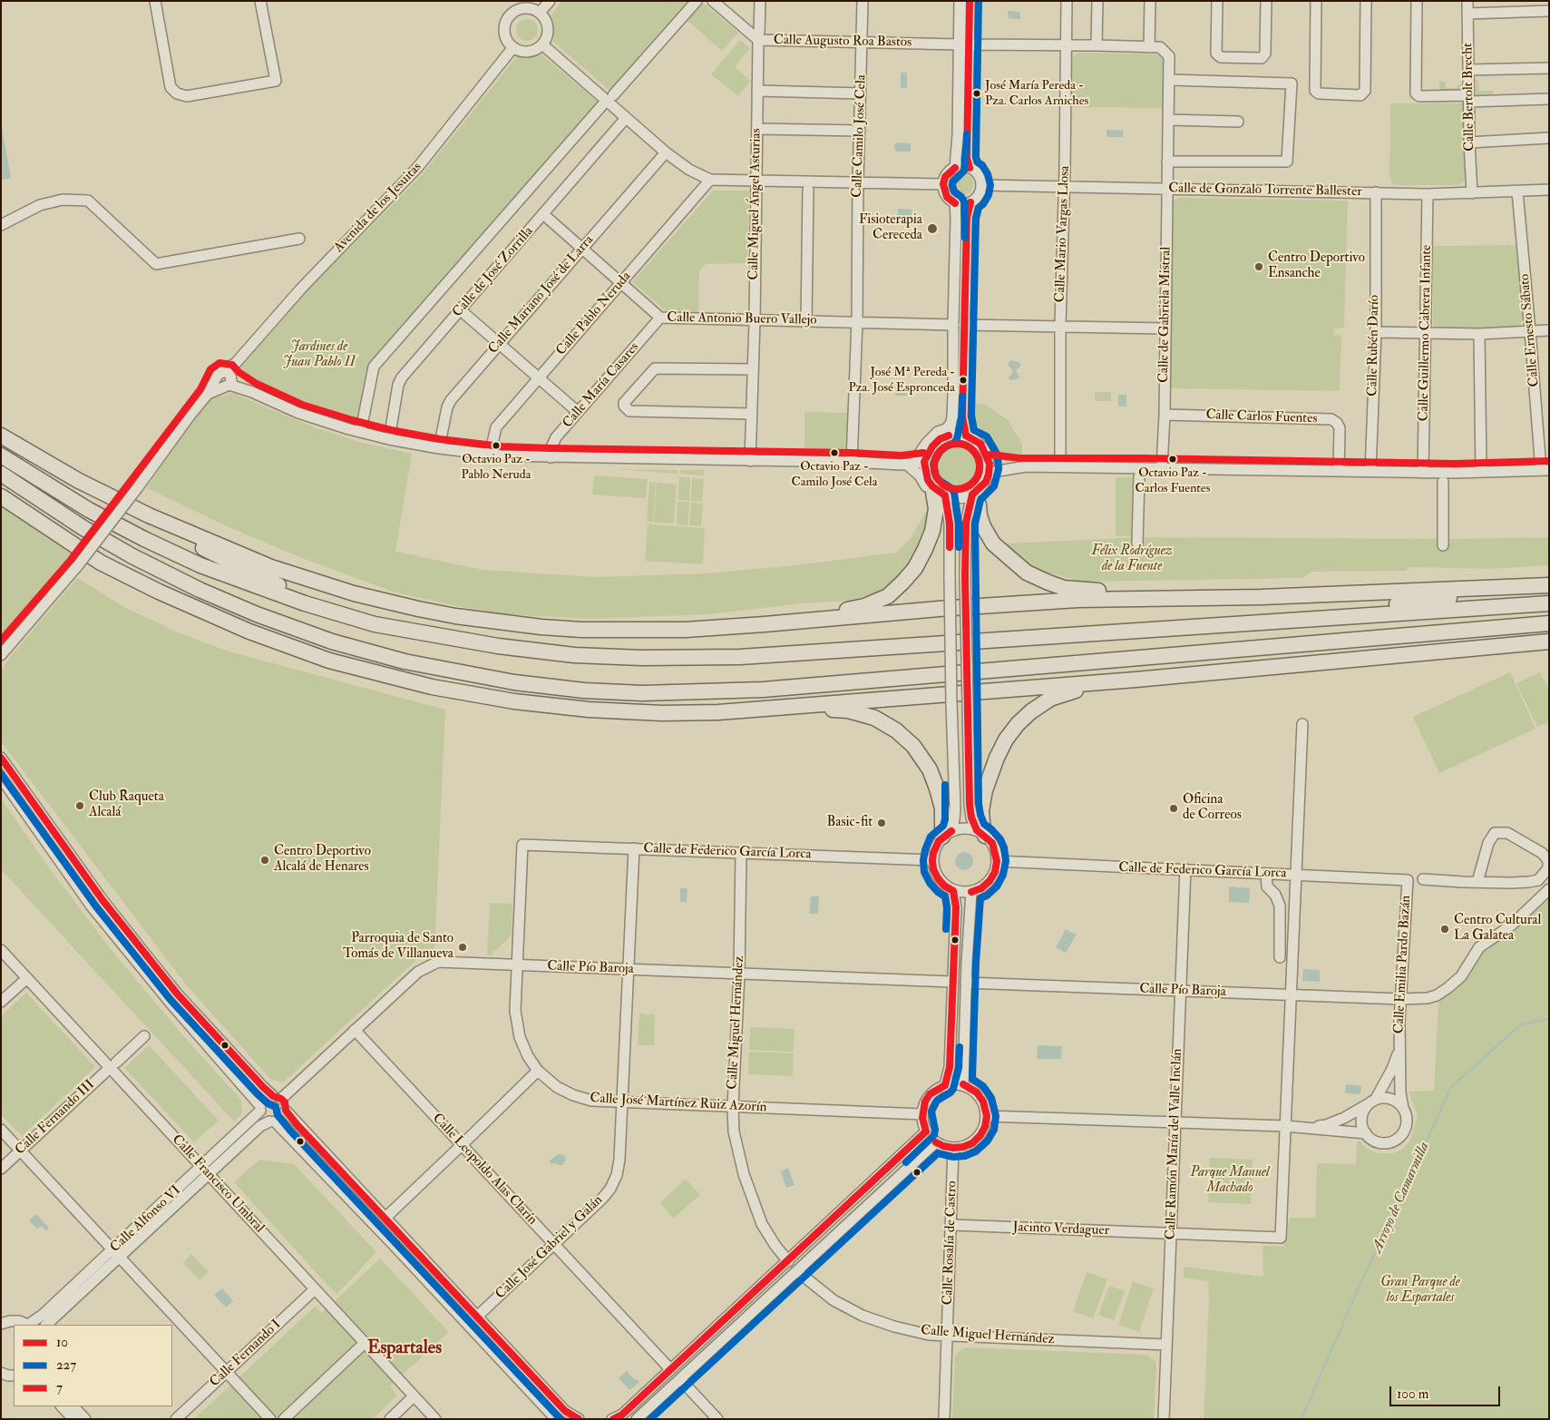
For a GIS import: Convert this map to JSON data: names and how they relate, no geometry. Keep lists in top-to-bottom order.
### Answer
{
  "streets": {
    "street": [
      "Calle Augusto Roa Bastos",
      "Calle Bertolt Brecht",
      "Calle Camilo José Cela",
      "Calle de Gonzalo Torrente Ballester",
      "Calle Miguel Ángel Asturias",
      "Avenida de los Jesuitas",
      "Calle Mario Vargas Llosa",
      "Calle de José Zorrilla",
      "Calle Mariano José de Larra",
      "Calle Pablo Neruda",
      "Calle de Gabriela Mistral",
      "Calle Antonio Buero Vallejo",
      "Calle Ernesto Sábato",
      "Calle Guillermo Cabrera Infante",
      "Calle Rubén Darío",
      "Calle María Casares",
      "Calle Carlos Fuentes",
      "Calle de Federico García Lorca",
      "Calle Emilia Pardo Bazán",
      "Calle Pío Baroja",
      "Calle Miguel Hernández",
      "Calle José Martínez Ruiz Azorín",
      "Calle Fernando III",
      "Calle Ramón María del Valle Inclán",
      "Calle Leopoldo Alas Clarín",
      "Calle Francisco Umbral",
      "Calle Alfonso VI",
      "Jacinto Verdaguer",
      "Calle Rosalía de Castro",
      "Calle José Gabriel y Galán",
      "Calle Fernando I"
    ]
  },
  "crossings": [
    ["Calle Augusto Roa Bastos", "Calle Camilo José Cela"],
    ["Calle Augusto Roa Bastos", "Calle Miguel Ángel Asturias"],
    ["Calle Augusto Roa Bastos", "Calle Mario Vargas Llosa"],
    ["Calle Augusto Roa Bastos", "Calle de Gabriela Mistral"],
    ["Calle Bertolt Brecht", "Calle de Gonzalo Torrente Ballester"],
    ["Calle Camilo José Cela", "Calle Antonio Buero Vallejo"],
    ["Calle de Gonzalo Torrente Ballester", "Calle Mario Vargas Llosa"],
    ["Calle de Gonzalo Torrente Ballester", "Calle de Gabriela Mistral"],
    ["Calle de Gonzalo Torrente Ballester", "Calle Ernesto Sábato"],
    ["Calle de Gonzalo Torrente Ballester", "Calle Guillermo Cabrera Infante"],
    ["Calle de Gonzalo Torrente Ballester", "Calle Rubén Darío"],
    ["Calle Miguel Ángel Asturias", "Calle Antonio Buero Vallejo"],
    ["Calle de José Zorrilla", "Calle Antonio Buero Vallejo"],
    ["Calle Mariano José de Larra", "Calle Antonio Buero Vallejo"],
    ["Calle Pablo Neruda", "Calle Antonio Buero Vallejo"],
    ["Calle de Gabriela Mistral", "Calle Carlos Fuentes"],
    ["Calle Antonio Buero Vallejo", "Calle María Casares"],
    ["Calle de Federico García Lorca", "Calle Emilia Pardo Bazán"],
    ["Calle de Federico García Lorca", "Calle Miguel Hernández"],
    ["Calle de Federico García Lorca", "Calle José Martínez Ruiz Azorín"],
    ["Calle de Federico García Lorca", "Calle Ramón María del Valle Inclán"],
    ["Calle de Federico García Lorca", "Calle José Gabriel y Galán"],
    ["Calle Emilia Pardo Bazán", "Calle Pío Baroja"],
    ["Calle Pío Baroja", "Calle Miguel Hernández"],
    ["Calle Pío Baroja", "Calle José Martínez Ruiz Azorín"],
    ["Calle Pío Baroja", "Calle Ramón María del Valle Inclán"],
    ["Calle Pío Baroja", "Calle Leopoldo Alas Clarín"],
    ["Calle Pío Baroja", "Calle Alfonso VI"],
    ["Calle Pío Baroja", "Calle José Gabriel y Galán"],
    ["Calle Miguel Hernández", "Calle José Martínez Ruiz Azorín"],
    ["Calle Miguel Hernández", "Calle Ramón María del Valle Inclán"],
    ["Calle Miguel Hernández", "Calle Rosalía de Castro"],
    ["Calle José Martínez Ruiz Azorín", "Calle Rosalía de Castro"],
    ["Calle José Martínez Ruiz Azorín", "Calle José Gabriel y Galán"],
    ["Calle Fernando III", "Calle Francisco Umbral"],
    ["Calle Ramón María del Valle Inclán", "Jacinto Verdaguer"],
    ["Calle Leopoldo Alas Clarín", "Calle José Gabriel y Galán"],
    ["Calle Francisco Umbral", "Calle Alfonso VI"],
    ["Calle Francisco Umbral", "Calle Fernando I"],
    ["Jacinto Verdaguer", "Calle Rosalía de Castro"]
  ],
  "districts": ["Espartales"],
  "water": ["Arroyo de Camarmilla"],
  "parks": [
    "Jardines de Juan Pablo II",
    "Félix Rodríguez de la Fuente",
    "Parque Manuel Machado",
    "Gran Parque de los Espartales"
  ],
  "places": [
    "José María Pereda - Pza. Carlos Arniches",
    "Fisioterapia Cereceda",
    "Centro Deportivo Ensanche",
    "José Mª Pereda - Pza. José Espronceda",
    "Octavio Paz - Pablo Neruda",
    "Octavio Paz - Camilo José Cela",
    "Octavio Paz - Carlos Fuentes",
    "Club Raqueta Alcalá",
    "Oficina de Correos",
    "Basic-fit",
    "Centro Deportivo Alcalá de Henares",
    "Centro Cultural La Galatea",
    "Parroquia de Santo Tomás de Villanueva"
  ],
  "lines": ["transit line 10", "transit line 227", "transit line 7"],
  "legend": ["10", "227", "7"],
  "scale_bar": "100 m"
}
